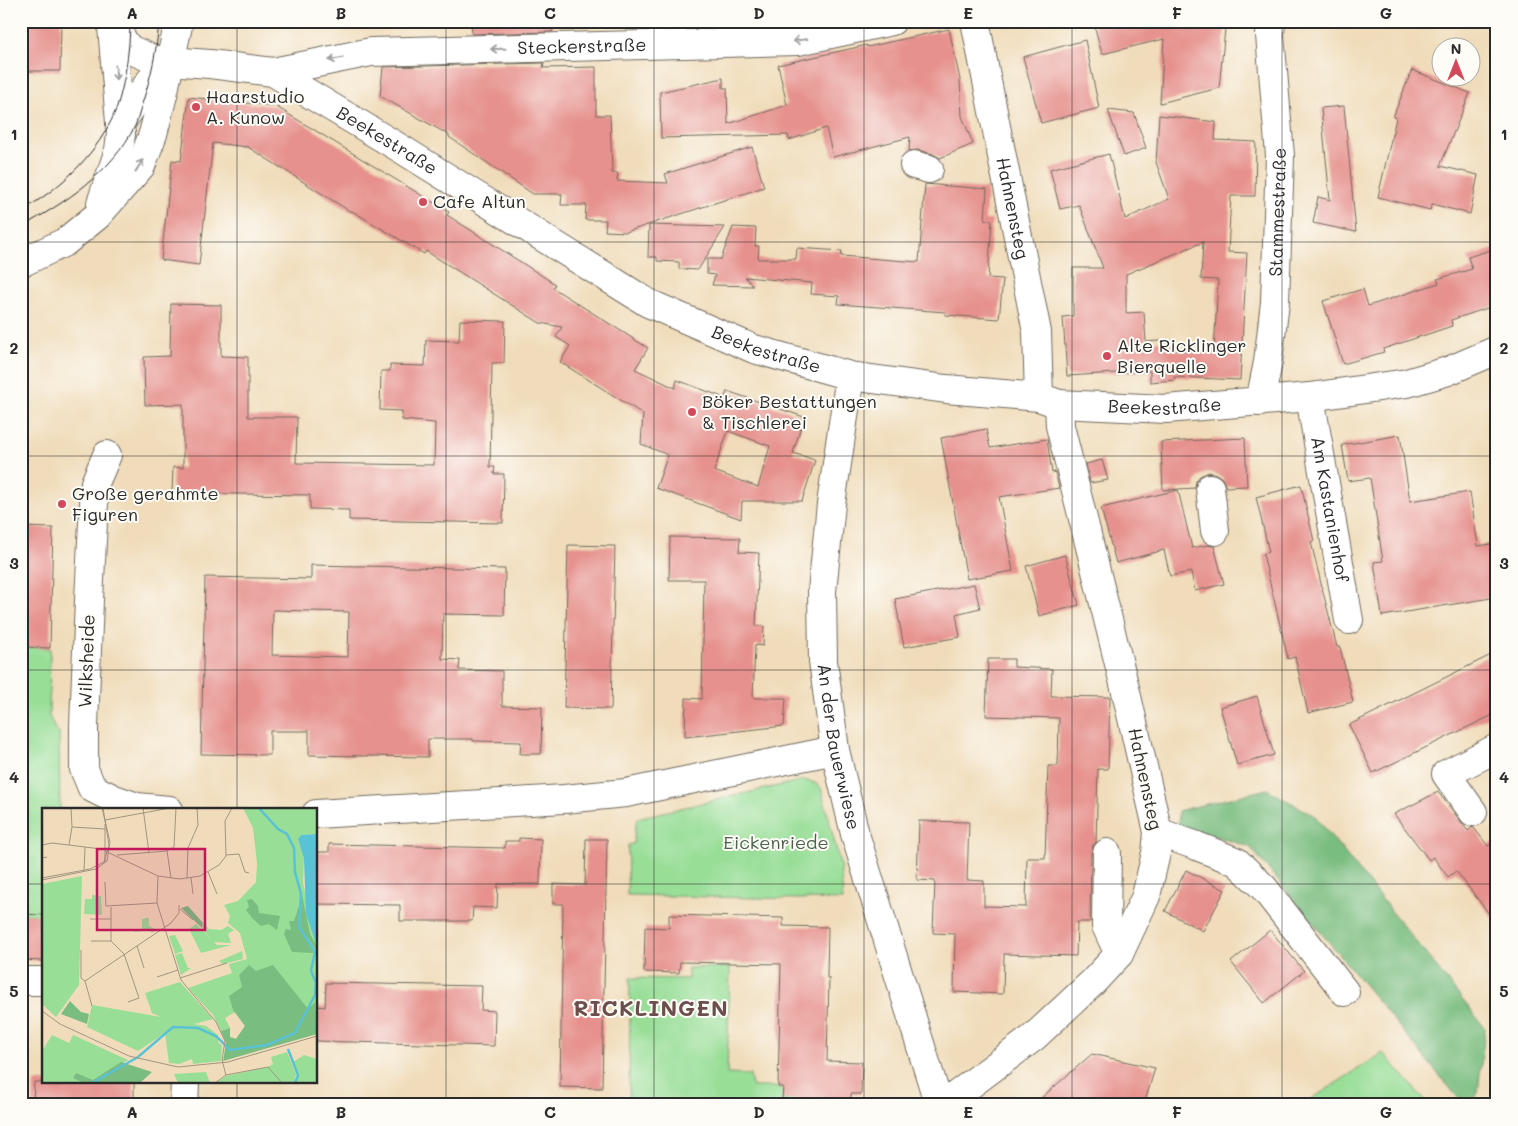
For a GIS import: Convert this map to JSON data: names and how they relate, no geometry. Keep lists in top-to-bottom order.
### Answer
{
  "streets": {
    "street": [
      "Steckerstraße",
      "Beekestraße",
      "Hahnensteg",
      "Stammestraße",
      "Am Kastanienhof",
      "Wilksheide",
      "An der Bauerwiese"
    ]
  },
  "crossings": [
    ["Steckerstraße", "Beekestraße"],
    ["Beekestraße", "Hahnensteg"],
    ["Beekestraße", "Stammestraße"],
    ["Beekestraße", "Am Kastanienhof"],
    ["Beekestraße", "An der Bauerwiese"]
  ],
  "one_way": ["Steckerstraße"],
  "districts": ["RICKLINGEN"],
  "parks": ["Eickenriede"],
  "places": [
    "Haarstudio A. Kunow",
    "Cafe Altun",
    "Alte Ricklinger Bierquelle",
    "Böker Bestattungen & Tischlerei",
    "Große gerahmte Figuren"
  ],
  "north": "top",
  "grid": {
    "columns": [
      "A",
      "B",
      "C",
      "D",
      "E",
      "F",
      "G"
    ],
    "rows": [
      "1",
      "2",
      "3",
      "4",
      "5"
    ]
  }
}
